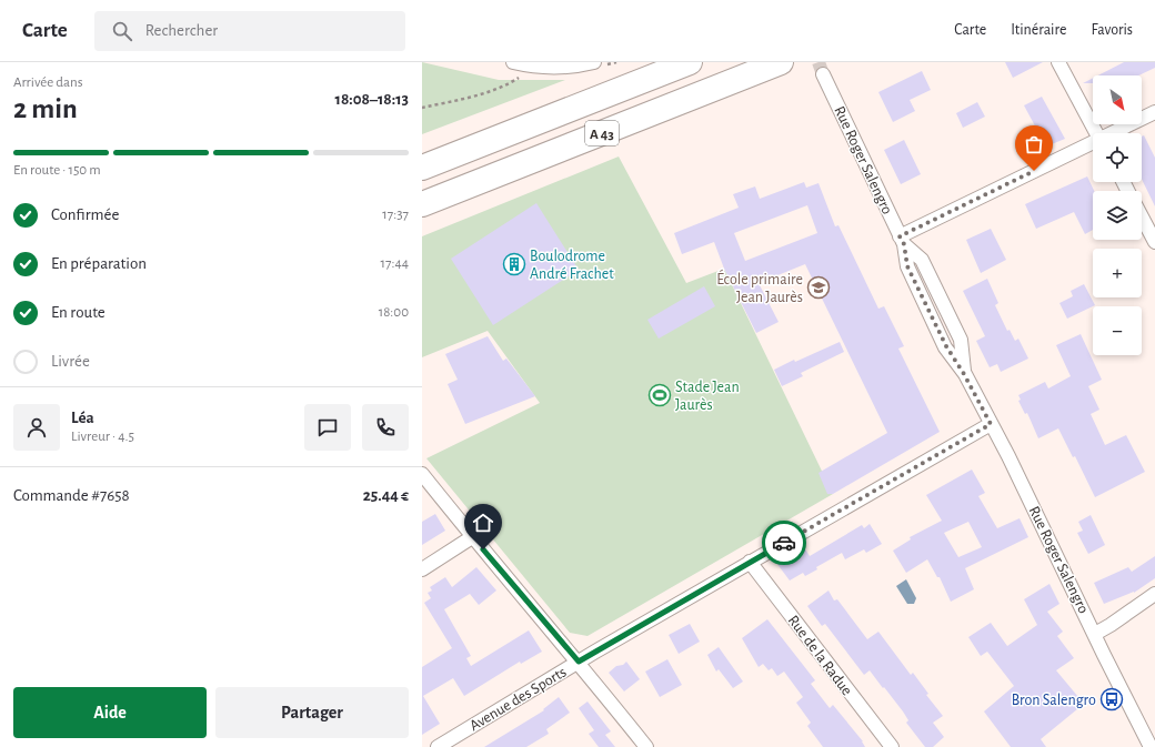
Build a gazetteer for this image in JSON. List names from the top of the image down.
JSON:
{
  "streets": {
    "highway": ["A 43"],
    "street": ["Rue Roger Salengro", "Rue de la Radue", "Avenue des Sports"]
  },
  "crossings": [
    ["Rue Roger Salengro", "Avenue des Sports"],
    ["Rue de la Radue", "Avenue des Sports"]
  ],
  "places": {
    "building": ["Boulodrome André Frachet"],
    "school or university": ["École primaire Jean Jaurès"],
    "sports": ["Stade Jean Jaurès"],
    "bus stop": ["Bron Salengro"]
  },
  "north": "bottom right",
  "page": {
    "header": "Carte",
    "search": "Rechercher",
    "nav": ["Carte", "Itinéraire", "Favoris"],
    "heading": ["2 min", "Arrivée dans", "18:08–18:13"],
    "panel": [
      "Léa",
      "Livreur · 4.5",
      "Commande #7658",
      "25.44 €"
    ],
    "map_buttons": ["+", "−"],
    "bar": "En route · 150 m",
    "list": [
      ["Confirmée", "17:37"],
      ["En préparation", "17:44"],
      ["En route", "18:00"],
      "Livrée"
    ],
    "buttons": ["Aide", "Partager"]
  }
}
